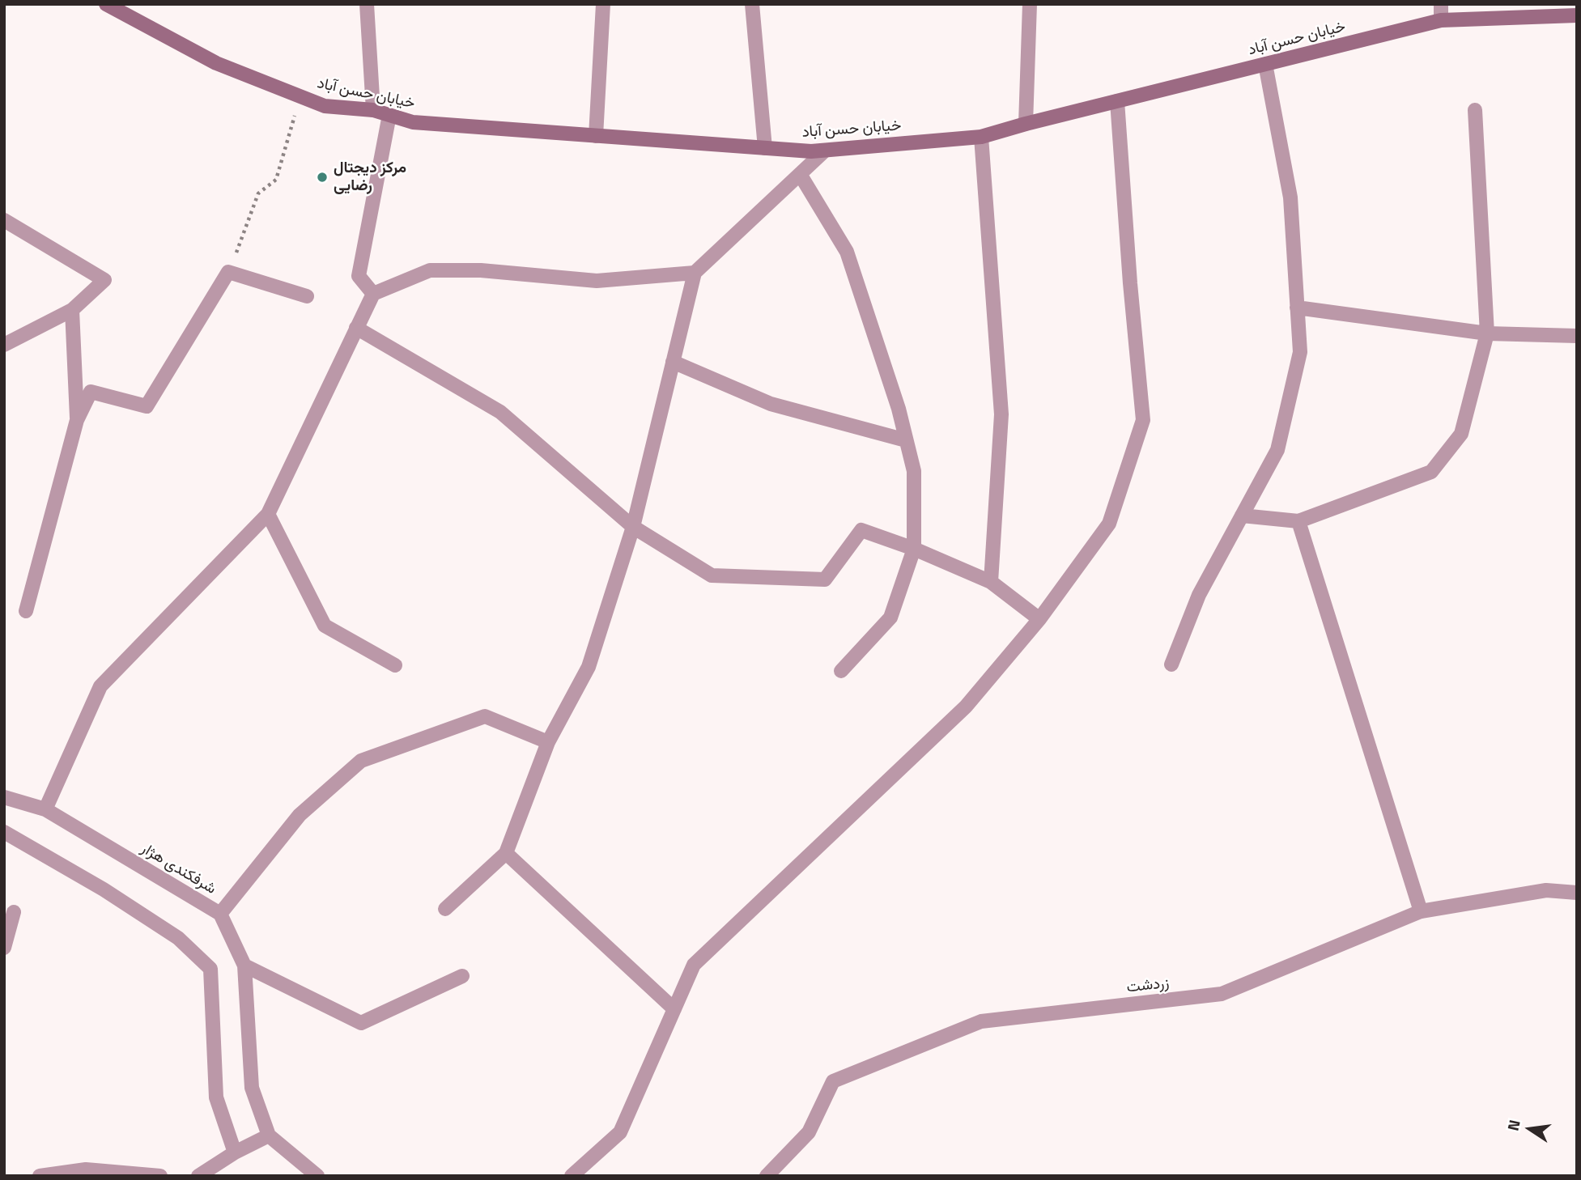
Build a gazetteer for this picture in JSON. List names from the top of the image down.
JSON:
{
  "streets": {
    "main road": ["خیابان حسن آباد"],
    "street": ["شرفکندی هژار", "زردشت"]
  },
  "places": ["مرکز دیجتال رضایی"],
  "north": "left"
}
